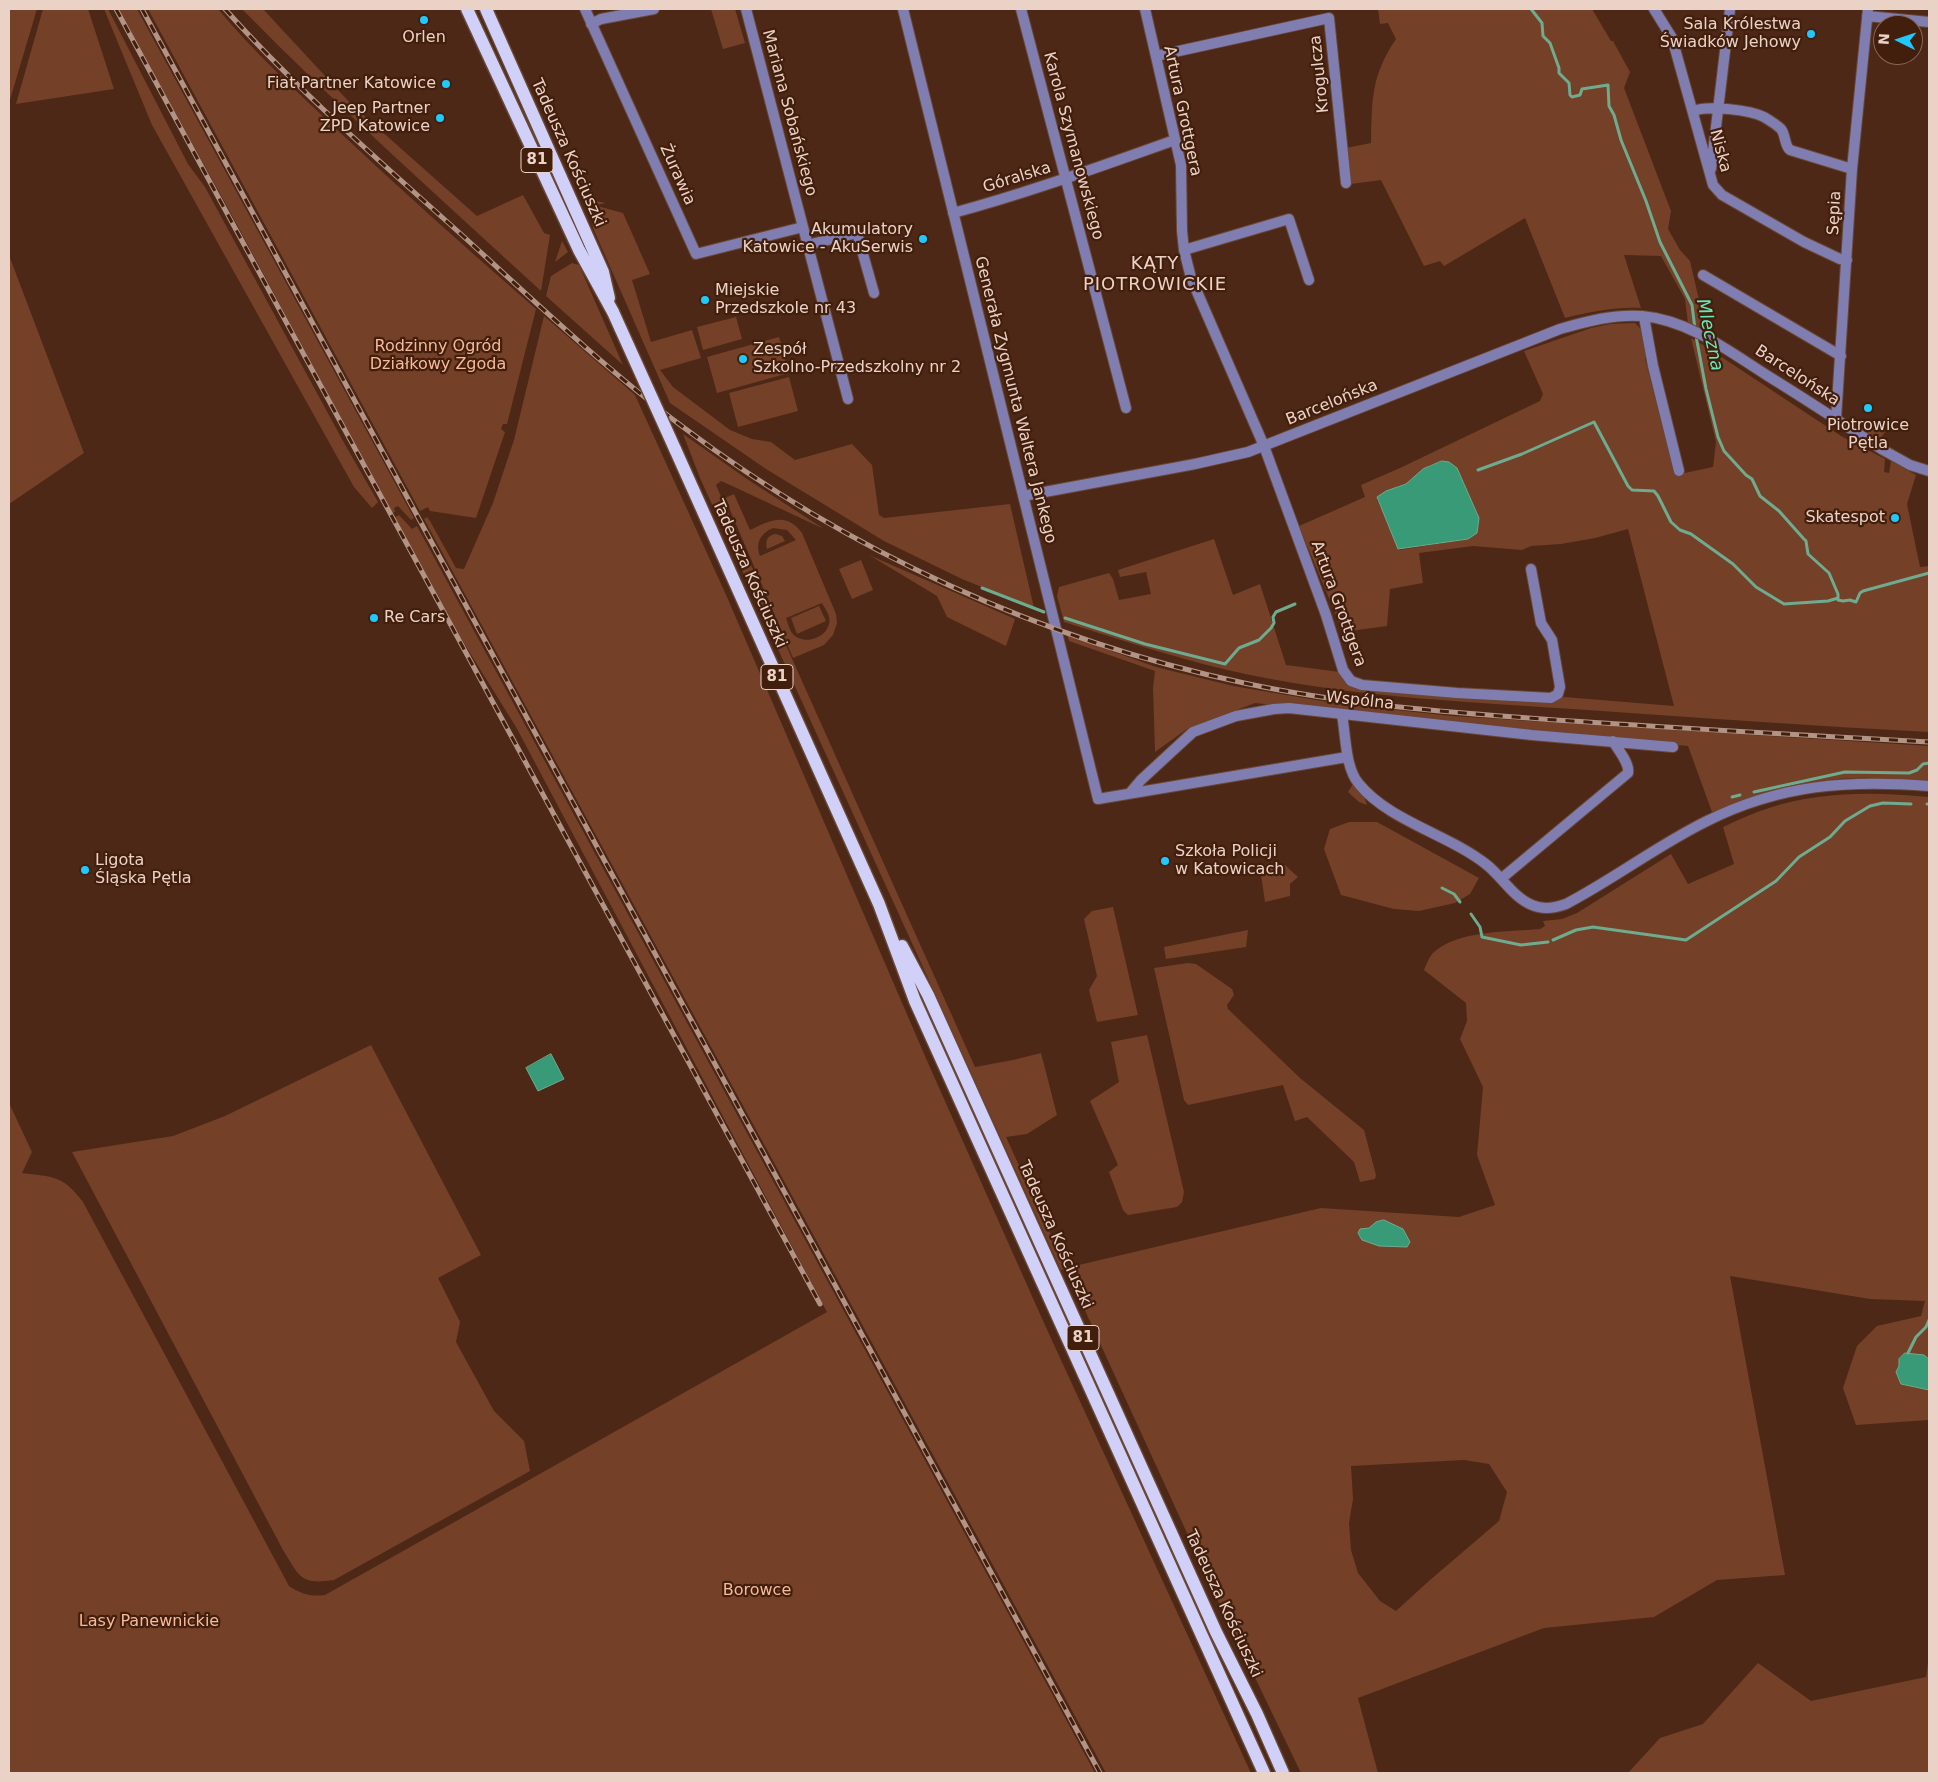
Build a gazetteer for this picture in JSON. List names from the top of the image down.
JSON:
{
  "streets": {
    "main road": ["Tadeusza Kościuszki", "81"],
    "street": [
      "Krogulcza",
      "Artura Grottgera",
      "Mariana Sobańskiego",
      "Karola Szymanowskiego",
      "Niska",
      "Żurawia",
      "Góralska",
      "Sępia",
      "Barcelońska",
      "Generała Zygmunta Waltera Jankego",
      "Wspólna"
    ]
  },
  "crossings": [
    ["Krogulcza", "Artura Grottgera"],
    ["Artura Grottgera", "Góralska"],
    ["Artura Grottgera", "Barcelońska"],
    ["Mariana Sobańskiego", "Żurawia"],
    ["Karola Szymanowskiego", "Góralska"],
    ["Niska", "Sępia"],
    ["Góralska", "Generała Zygmunta Waltera Jankego"],
    ["Sępia", "Barcelońska"],
    ["Barcelońska", "Generała Zygmunta Waltera Jankego"],
    ["Generała Zygmunta Waltera Jankego", "Wspólna"]
  ],
  "districts": ["KĄTY PIOTROWICKIE"],
  "water": ["Mleczna"],
  "parks": ["Rodzinny Ogród Działkowy Zgoda", "Borowce", "Lasy Panewnickie"],
  "places": [
    "Orlen",
    "Sala Królestwa Świadków Jehowy",
    "Fiat Partner Katowice",
    "Jeep Partner ZPD Katowice",
    "Akumulatory Katowice - AkuSerwis",
    "Miejskie Przedszkole nr 43",
    "Zespół Szkolno-Przedszkolny nr 2",
    "Piotrowice Pętla",
    "Skatespot",
    "Re Cars",
    "Szkoła Policji w Katowicach",
    "Ligota Śląska Pętla"
  ],
  "north": "left"
}
